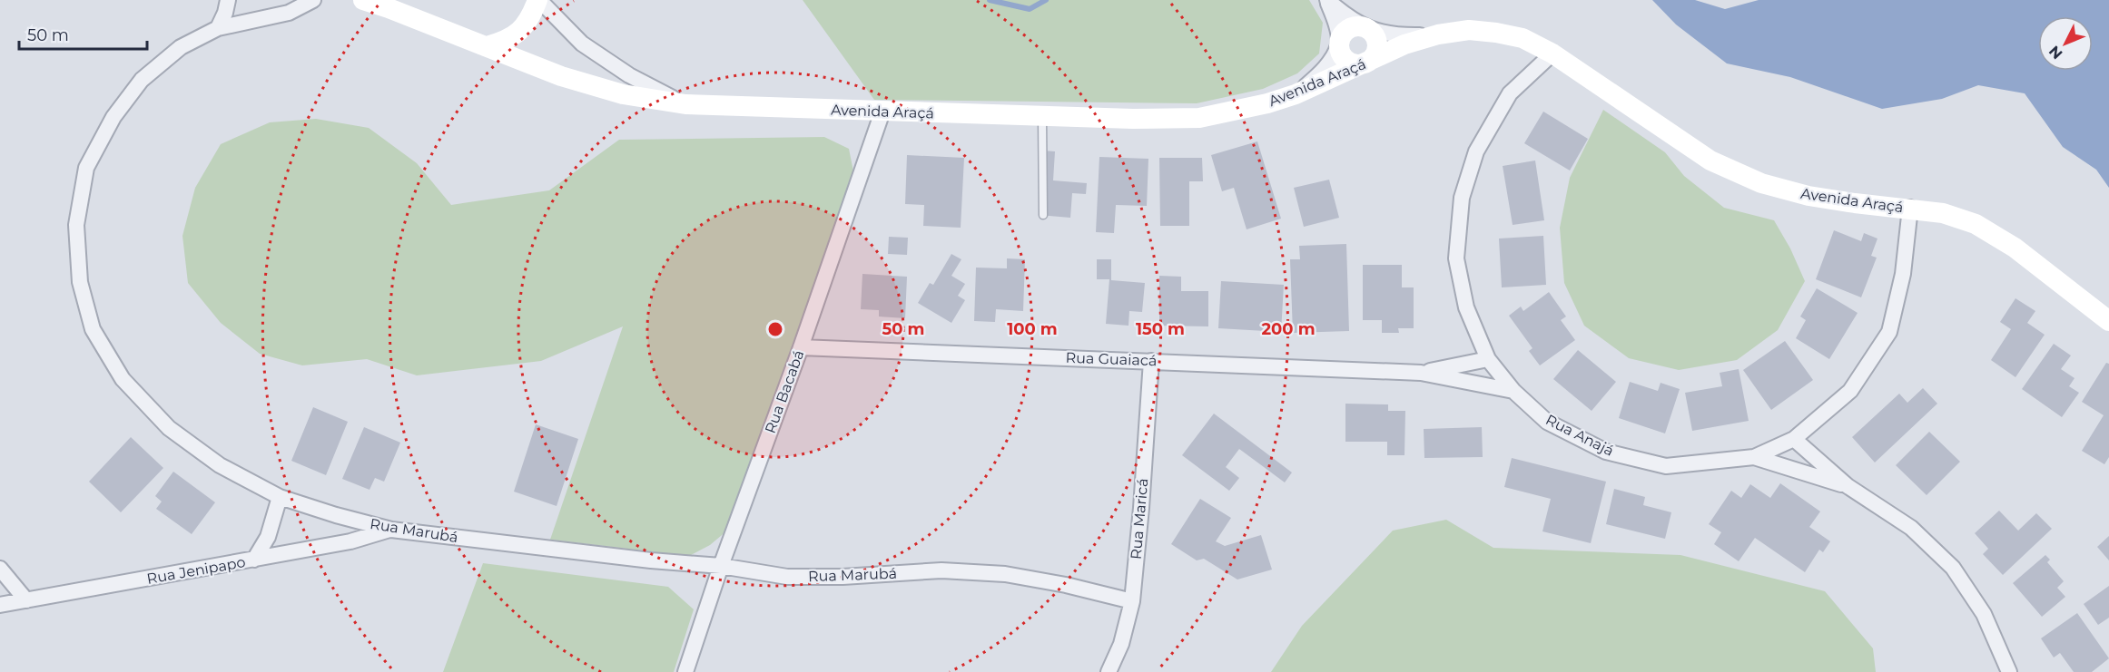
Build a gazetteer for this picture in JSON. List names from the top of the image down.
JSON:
{
  "streets": {
    "street": [
      "Avenida Araçá",
      "Rua Guaiacá",
      "Rua Bacabá",
      "Rua Anajá",
      "Rua Maricá",
      "Rua Marubá",
      "Rua Jenipapo"
    ]
  },
  "crossings": [
    ["Avenida Araçá", "Rua Bacabá"],
    ["Avenida Araçá", "Rua Anajá"],
    ["Rua Guaiacá", "Rua Bacabá"],
    ["Rua Guaiacá", "Rua Anajá"],
    ["Rua Guaiacá", "Rua Maricá"],
    ["Rua Bacabá", "Rua Marubá"],
    ["Rua Maricá", "Rua Marubá"],
    ["Rua Marubá", "Rua Jenipapo"]
  ],
  "scale_bar": "50 m",
  "north": "bottom left",
  "rings": [
    "50 m",
    "100 m",
    "150 m",
    "200 m"
  ]
}
